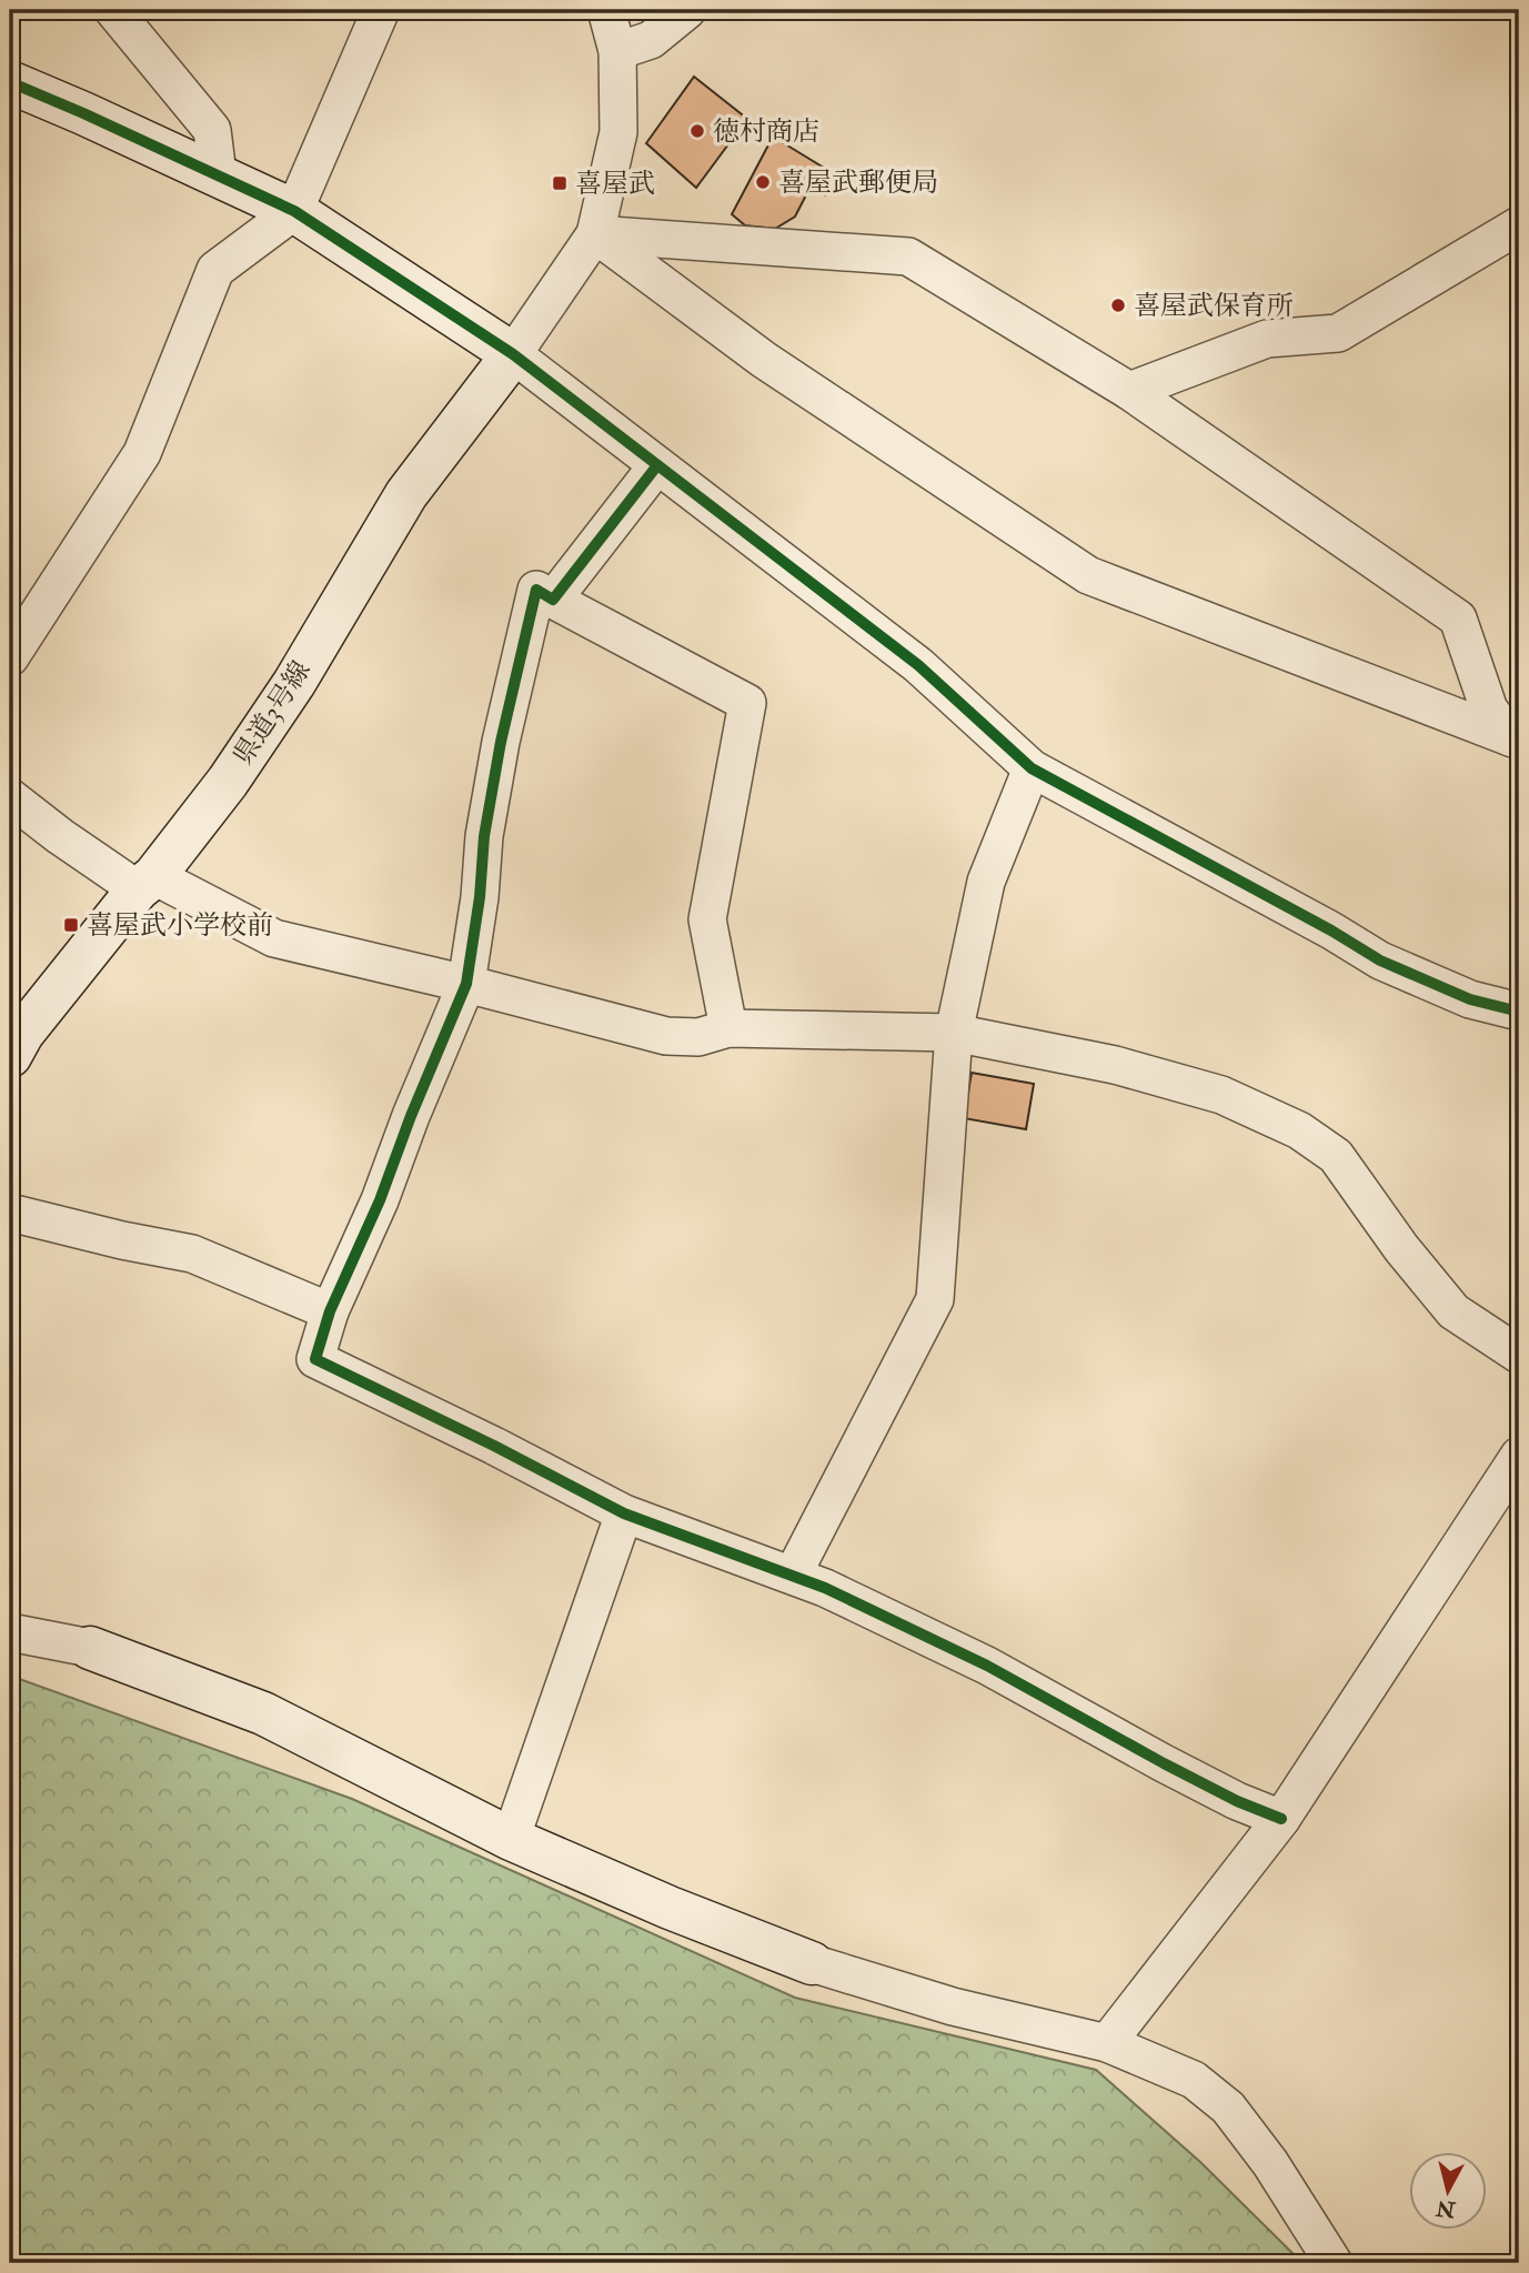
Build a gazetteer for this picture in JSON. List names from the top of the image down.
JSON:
{
  "streets": {
    "street": ["県道3号線"]
  },
  "places": {
    "other": ["徳村商店", "喜屋武郵便局", "喜屋武保育所"],
    "transit": ["喜屋武", "喜屋武小学校前"]
  },
  "north": "bottom"
}
